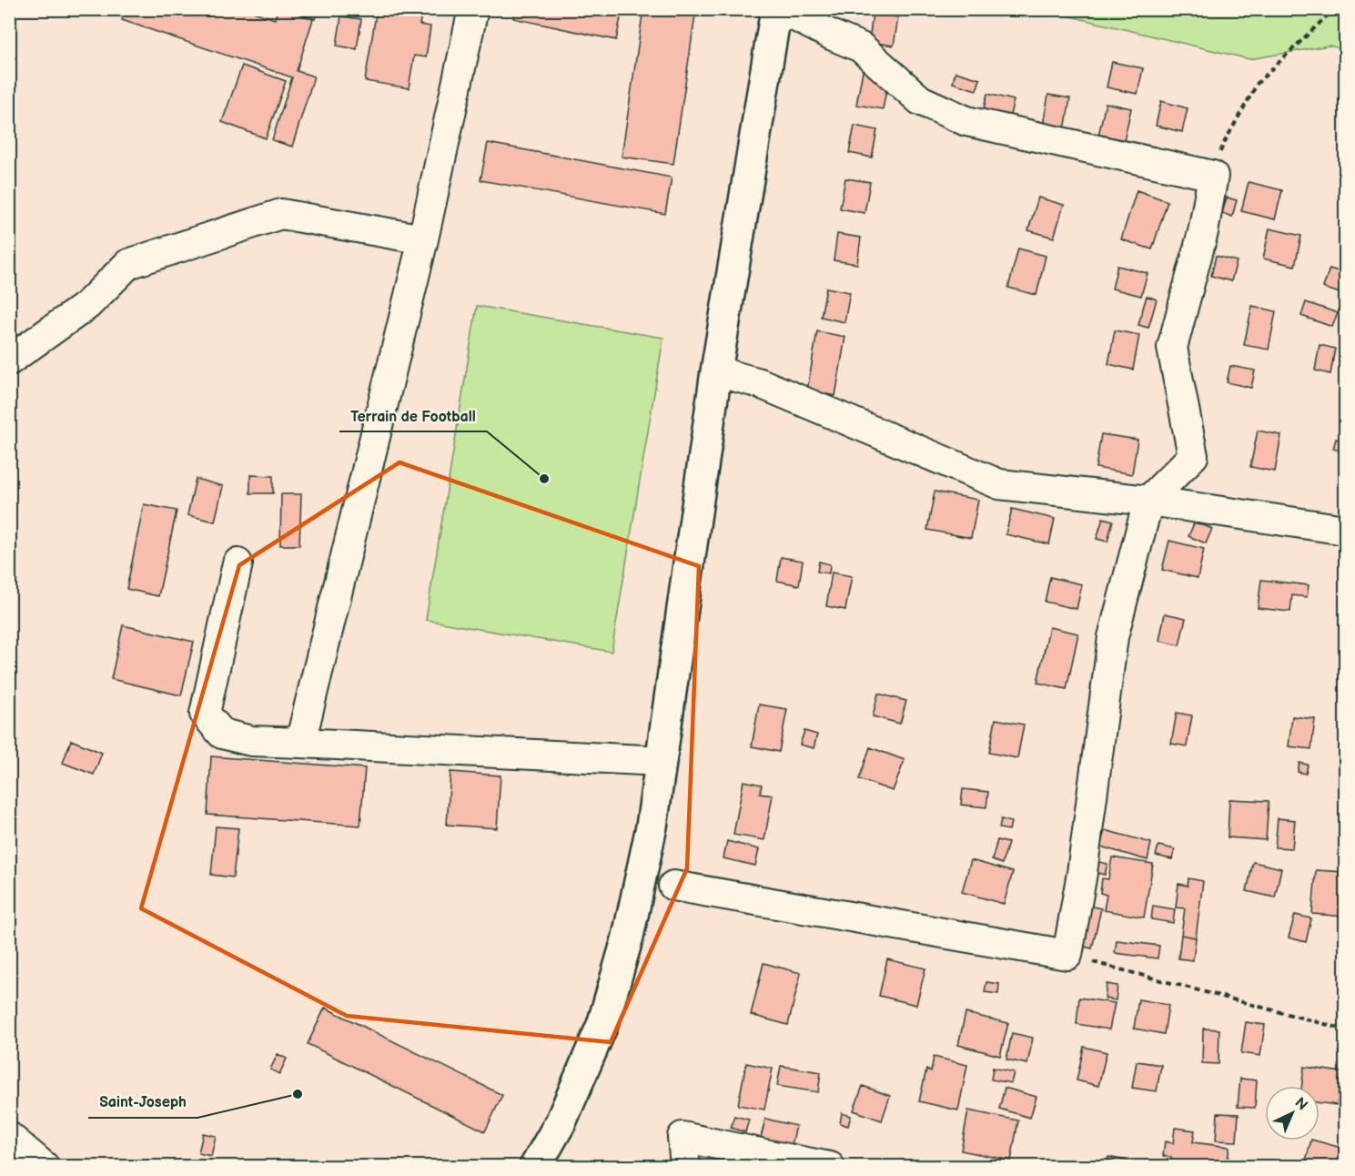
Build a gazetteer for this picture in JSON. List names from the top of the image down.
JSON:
{
  "places": ["Terrain de Football", "Saint-Joseph"],
  "north": "top right"
}
